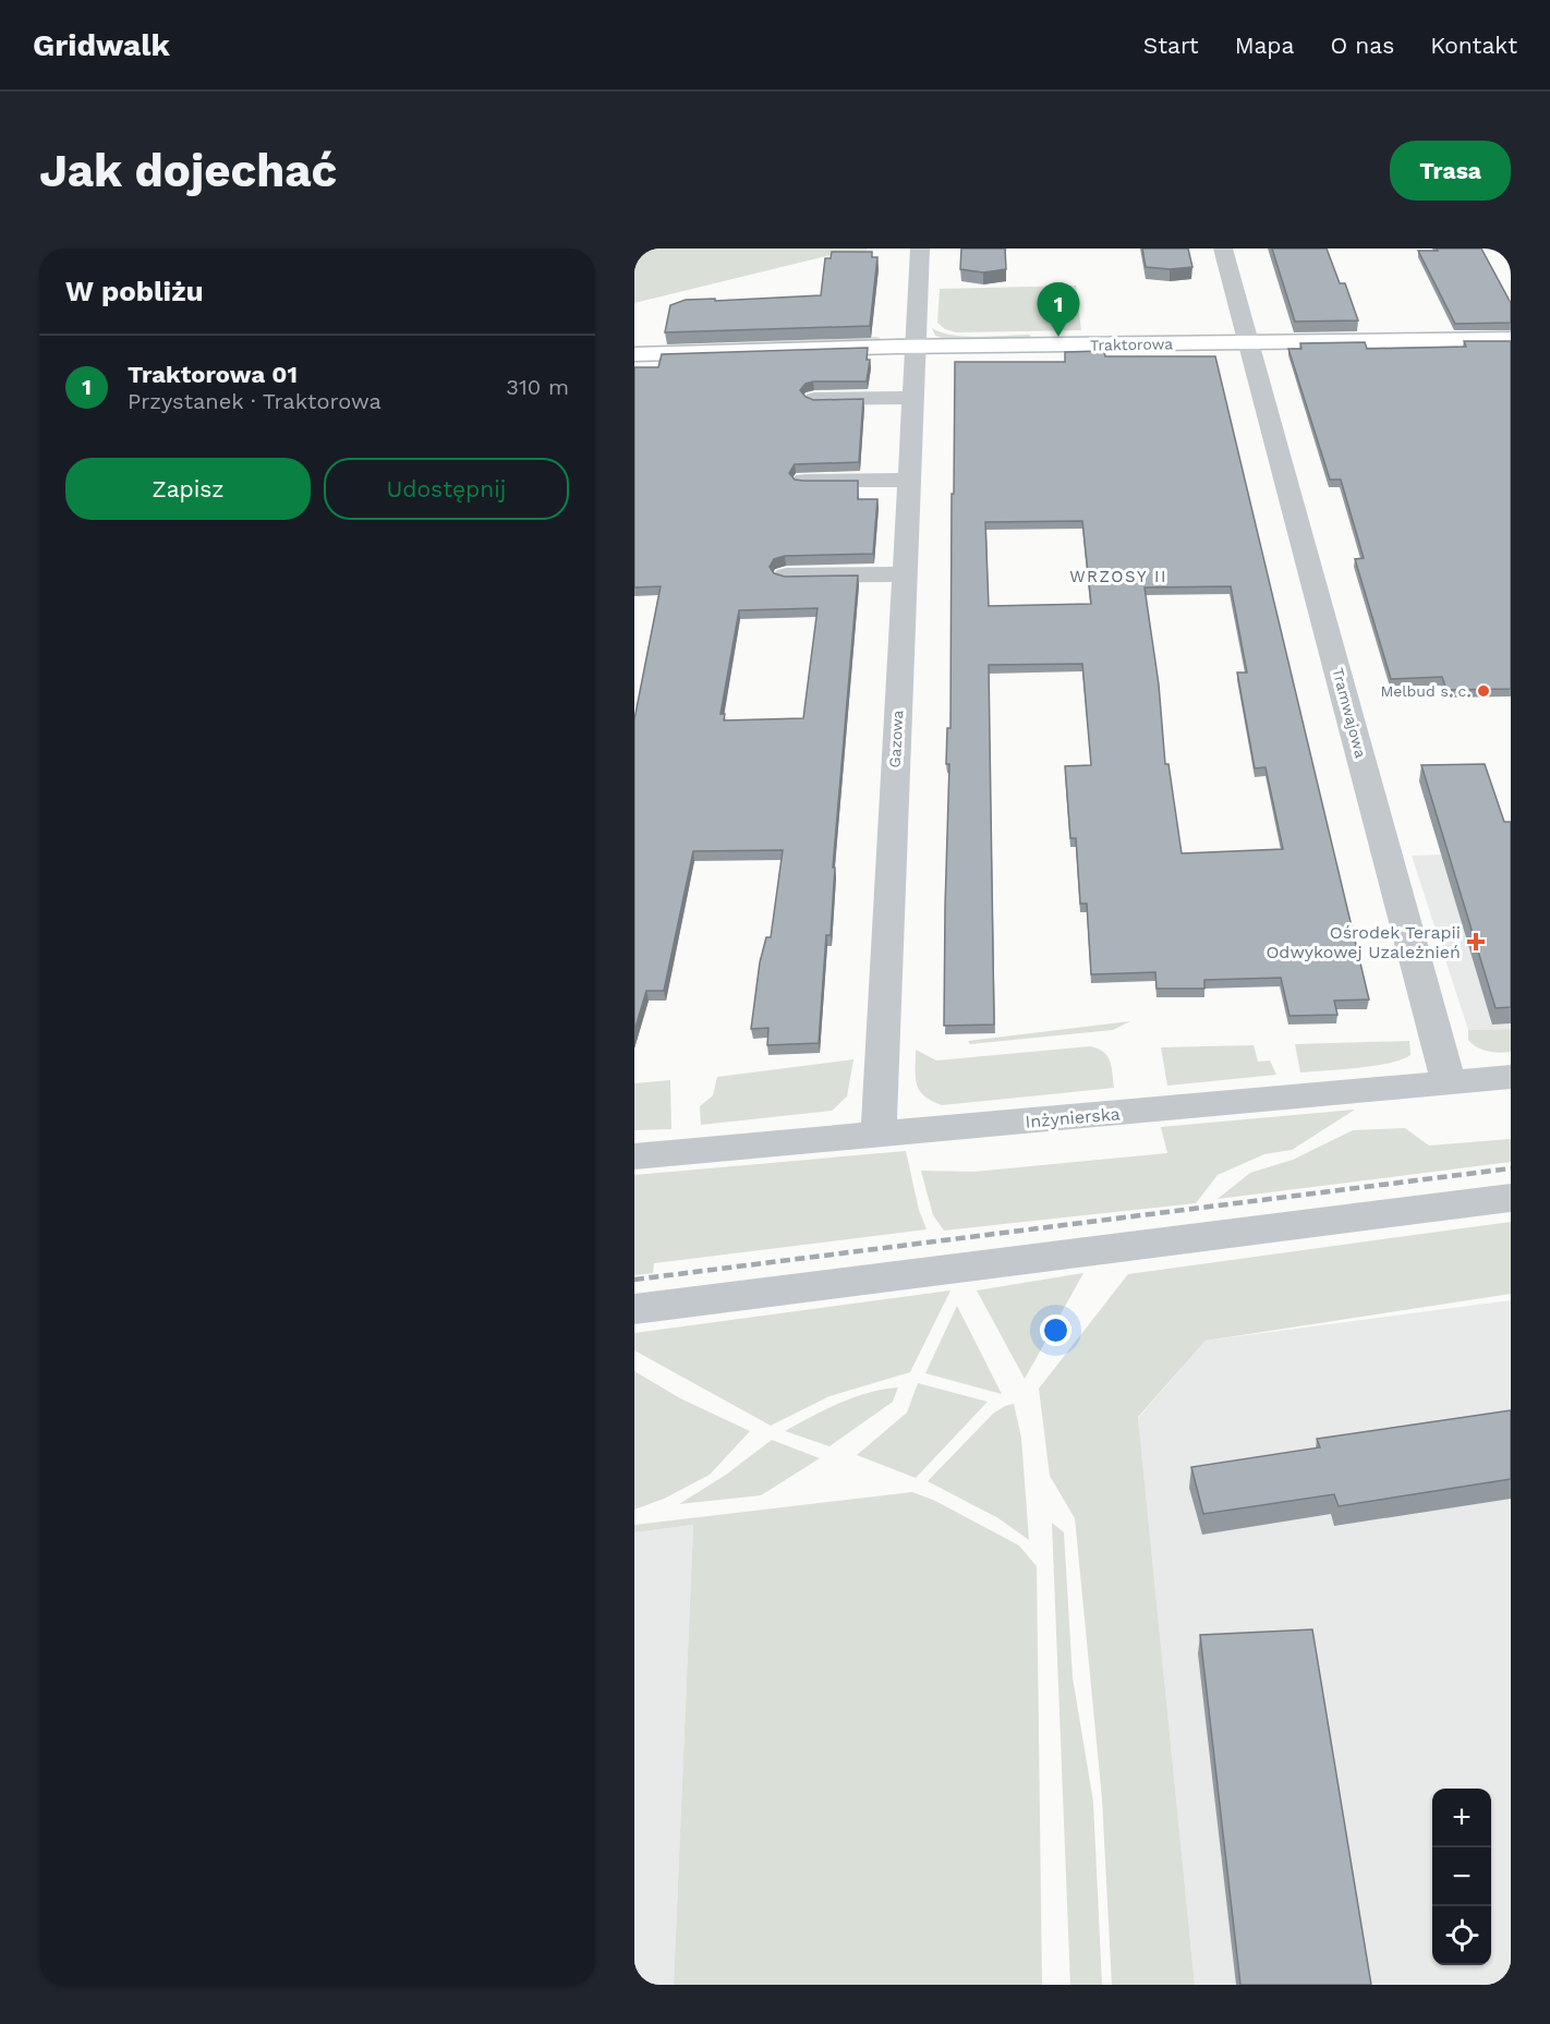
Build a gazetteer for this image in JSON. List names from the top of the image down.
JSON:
{
  "streets": {
    "street": [
      "Traktorowa",
      "Tramwajowa",
      "Gazowa",
      "Inżynierska"
    ]
  },
  "crossings": [
    ["Traktorowa", "Tramwajowa"],
    ["Traktorowa", "Gazowa"],
    ["Tramwajowa", "Inżynierska"],
    ["Gazowa", "Inżynierska"]
  ],
  "districts": ["WRZOSY II"],
  "places": {
    "other": ["Melbud s. c."],
    "health": ["Ośrodek Terapii Odwykowej Uzależnień"]
  },
  "page": {
    "header": "Gridwalk",
    "nav": [
      "Start",
      "Mapa",
      "O nas",
      "Kontakt"
    ],
    "buttons": [
      "Trasa",
      ["Zapisz", "Udostępnij"]
    ],
    "title": "Jak dojechać",
    "heading": "W pobliżu",
    "pins": "1",
    "list": [
      {
        "mark": "1",
        "name": "Traktorowa 01",
        "note": "Przystanek · Traktorowa",
        "value": "310 m"
      }
    ],
    "map_buttons": ["+", "−"]
  }
}
